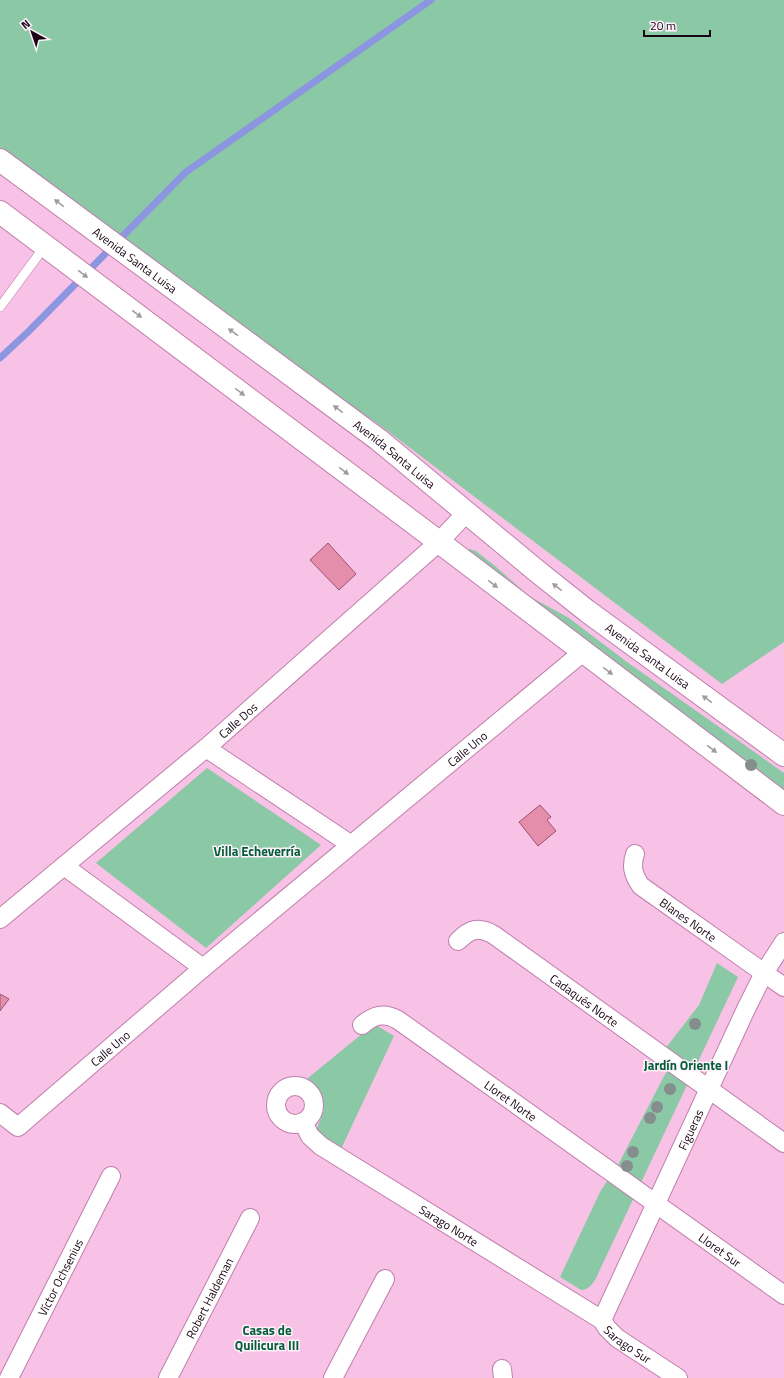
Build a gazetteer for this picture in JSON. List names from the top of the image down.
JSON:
{
  "streets": {
    "main road": ["Avenida Santa Luisa"],
    "street": [
      "Calle Dos",
      "Calle Uno",
      "Blanes Norte",
      "Cadaqués Norte",
      "Lloret Norte",
      "Figueras",
      "Sarago Norte",
      "Lloret Sur",
      "Víctor Ochsenius",
      "Robert Haldeman",
      "Sarago Sur"
    ]
  },
  "crossings": [
    ["Avenida Santa Luisa", "Calle Dos"],
    ["Blanes Norte", "Figueras"],
    ["Cadaqués Norte", "Figueras"],
    ["Lloret Norte", "Figueras"],
    ["Lloret Norte", "Lloret Sur"],
    ["Figueras", "Sarago Norte"],
    ["Figueras", "Lloret Sur"],
    ["Figueras", "Sarago Sur"],
    ["Sarago Norte", "Sarago Sur"]
  ],
  "districts": ["Villa Echeverría", "Jardín Oriente I", "Casas de Quilicura III"],
  "scale_bar": "20 m",
  "north": "top left"
}
